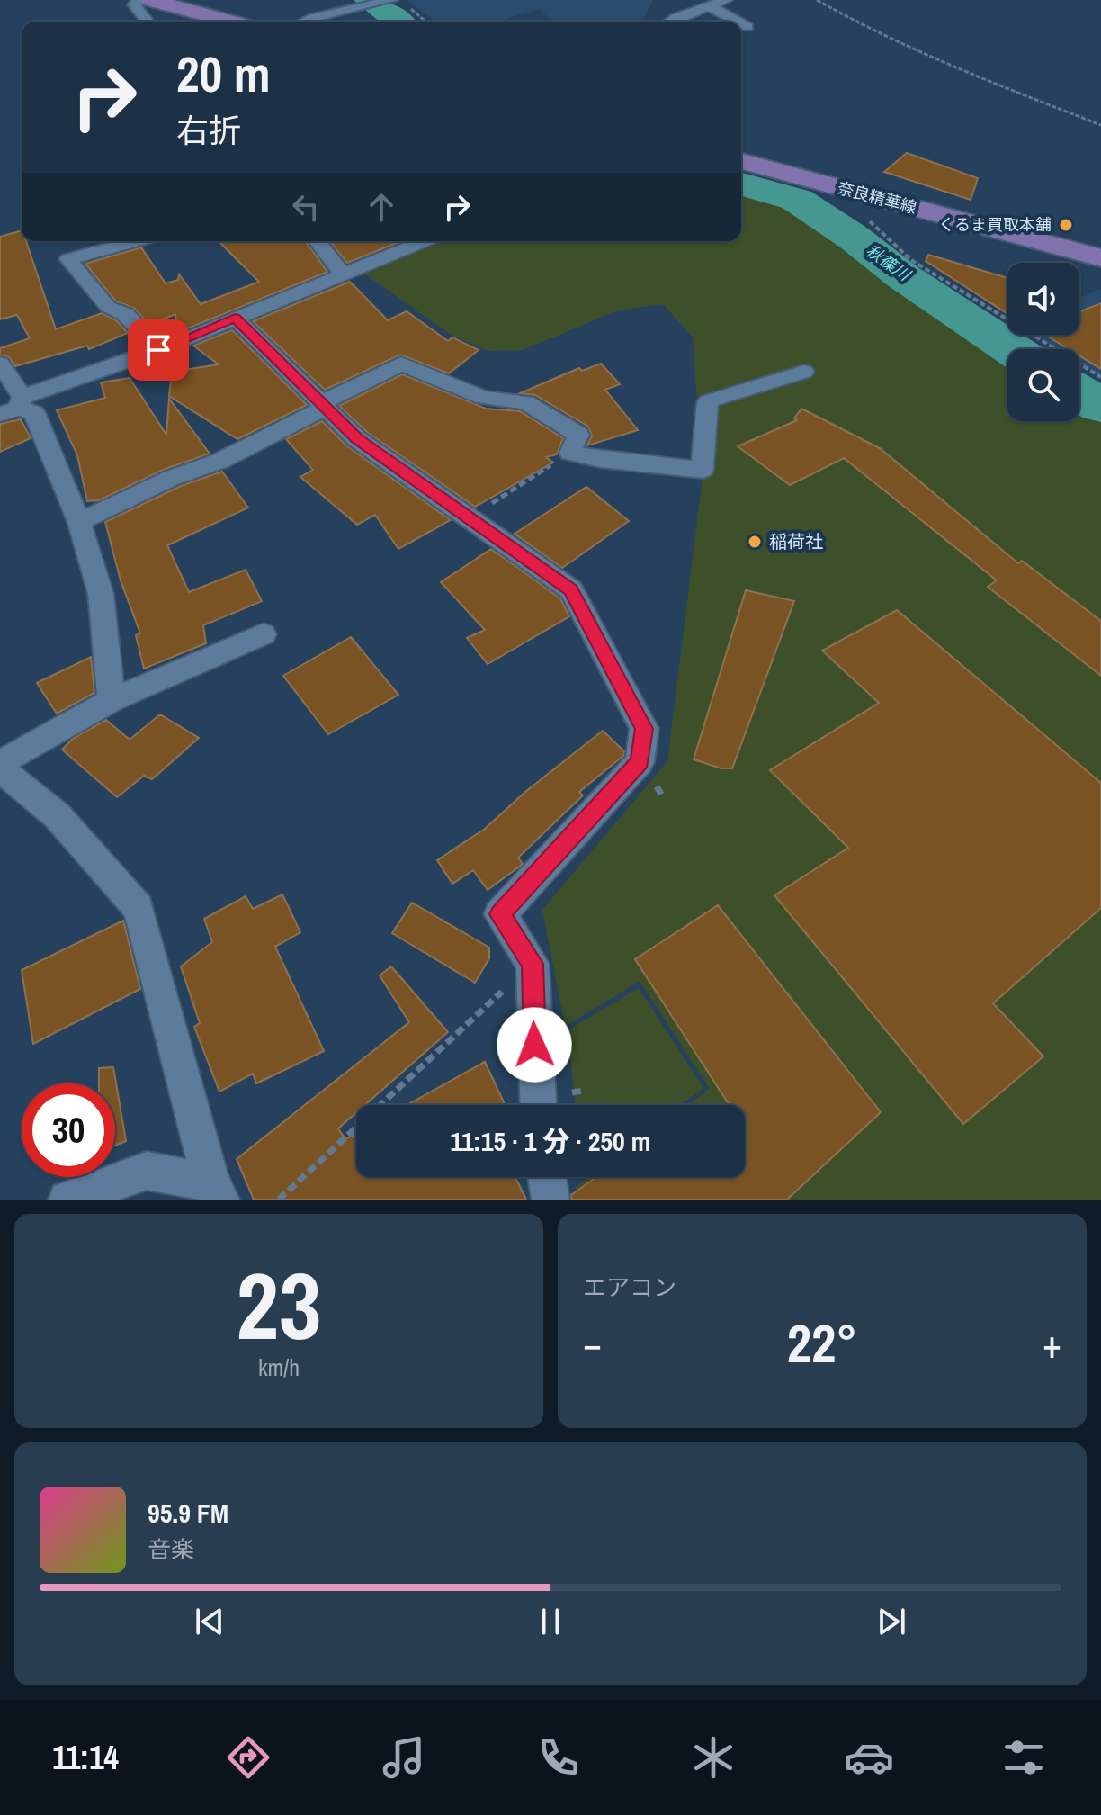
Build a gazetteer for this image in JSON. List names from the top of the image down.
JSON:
{
  "streets": {
    "main road": ["奈良精華線"]
  },
  "water": ["秋篠川"],
  "places": ["くるま買取本舗", "稲荷社"],
  "page": {
    "turn": ["20 m", "右折"],
    "limit": "30",
    "trip": "11:15 · 1 分 · 250 m",
    "tile": [
      ["23", "km/h"],
      "エアコン"
    ],
    "heat": ["−", "22°", "+"],
    "song": ["95.9 FM", "音楽"],
    "tabs": "11:14"
  }
}
